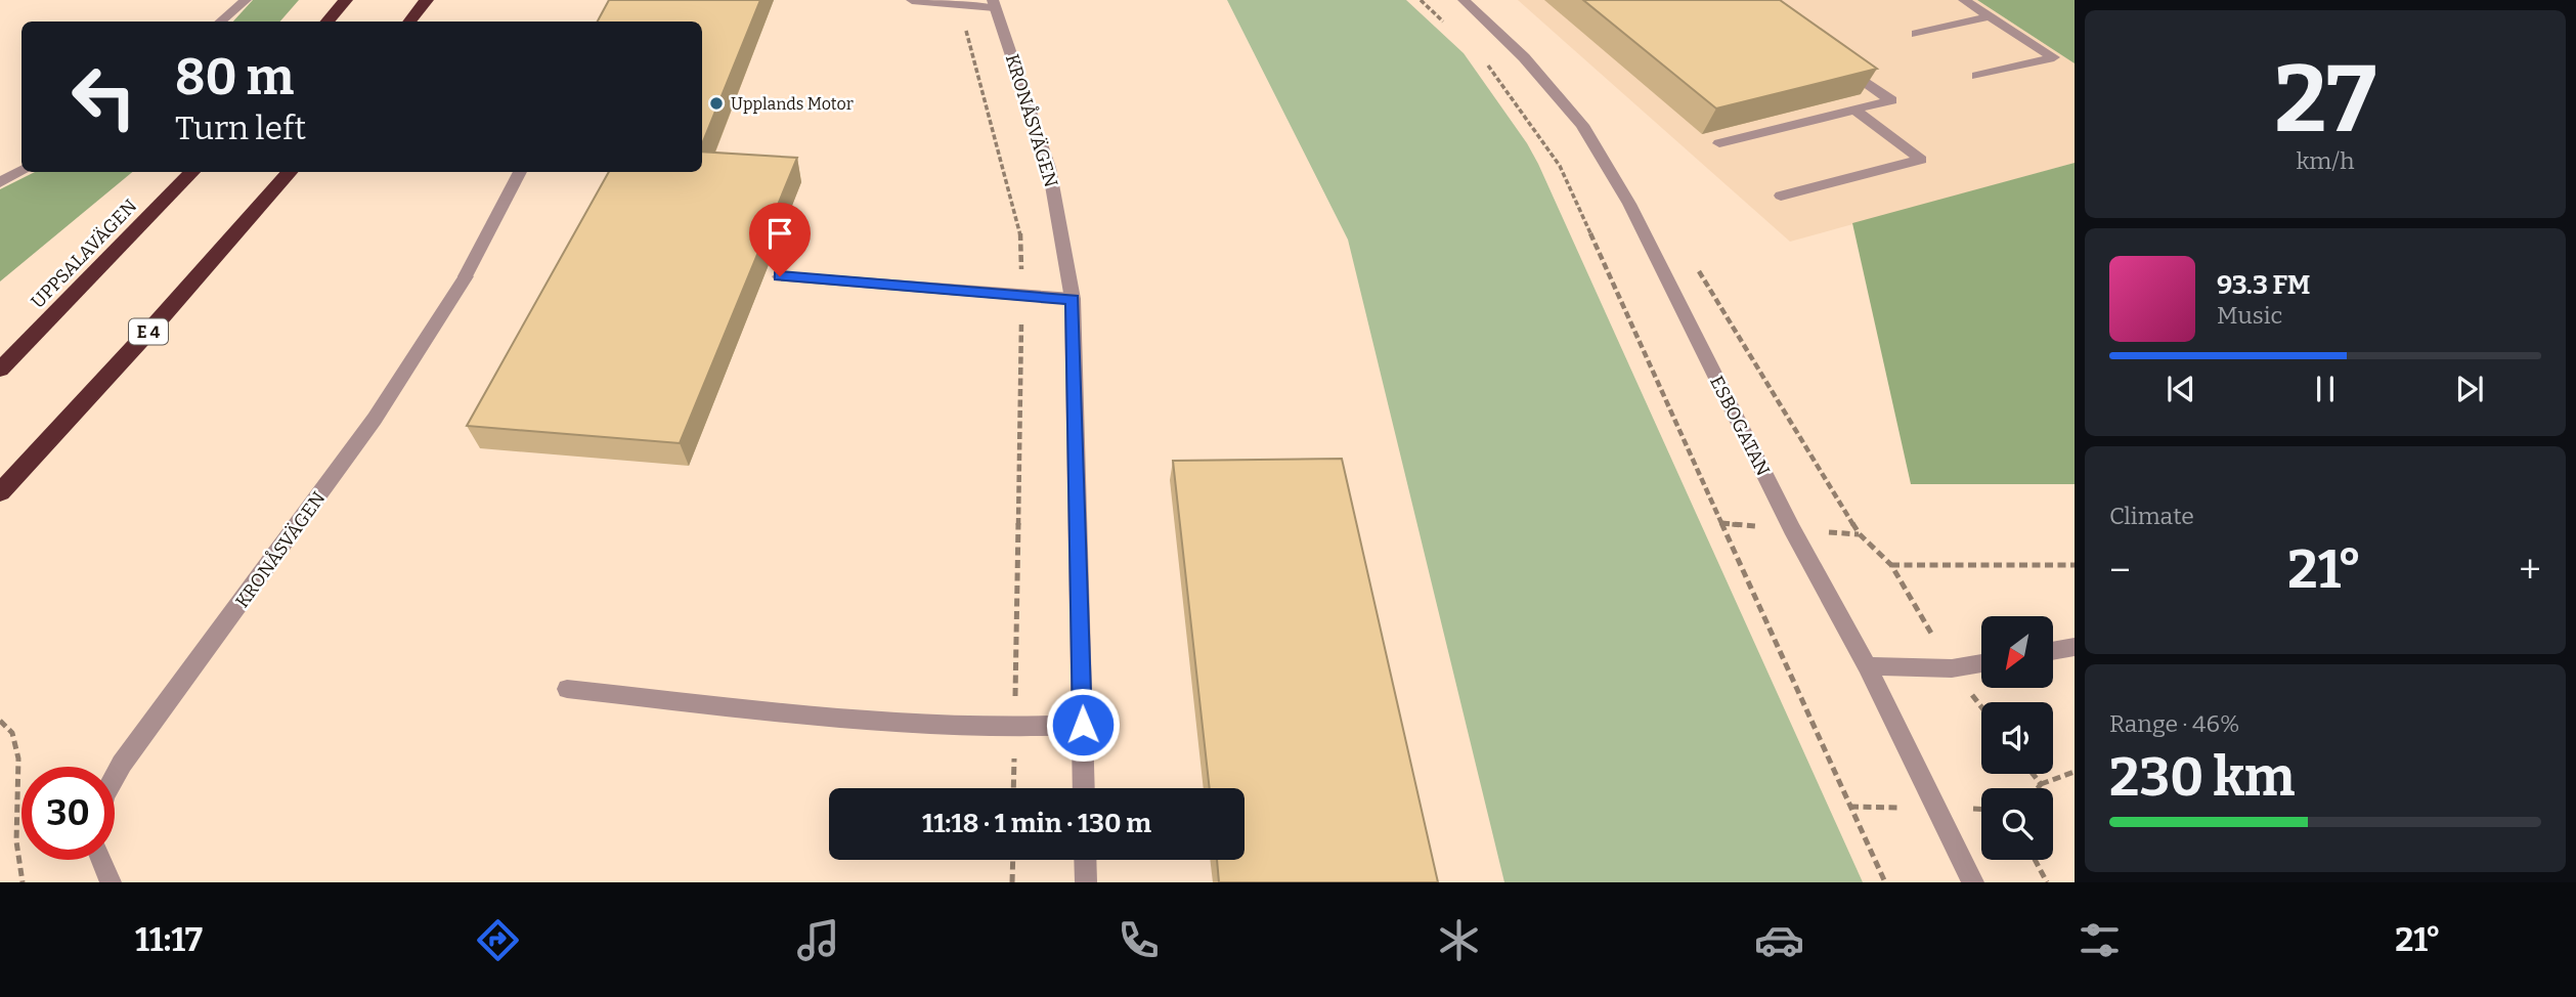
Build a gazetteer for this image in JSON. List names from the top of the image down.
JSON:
{
  "streets": {
    "highway": ["UPPSALAVÄGEN", "E 4"],
    "street": ["KRONÅSVÄGEN", "ESBOGATAN"]
  },
  "places": ["Upplands Motor"],
  "north": "bottom left",
  "page": {
    "tile": [
      ["27", "km/h"],
      "Climate",
      ["Range · 46%", "230 km"]
    ],
    "turn": ["80 m", "Turn left"],
    "song": ["93.3 FM", "Music"],
    "heat": ["−", "21°", "+"],
    "limit": "30",
    "trip": "11:18 · 1 min · 130 m",
    "tabs": ["11:17", "21°"]
  }
}
